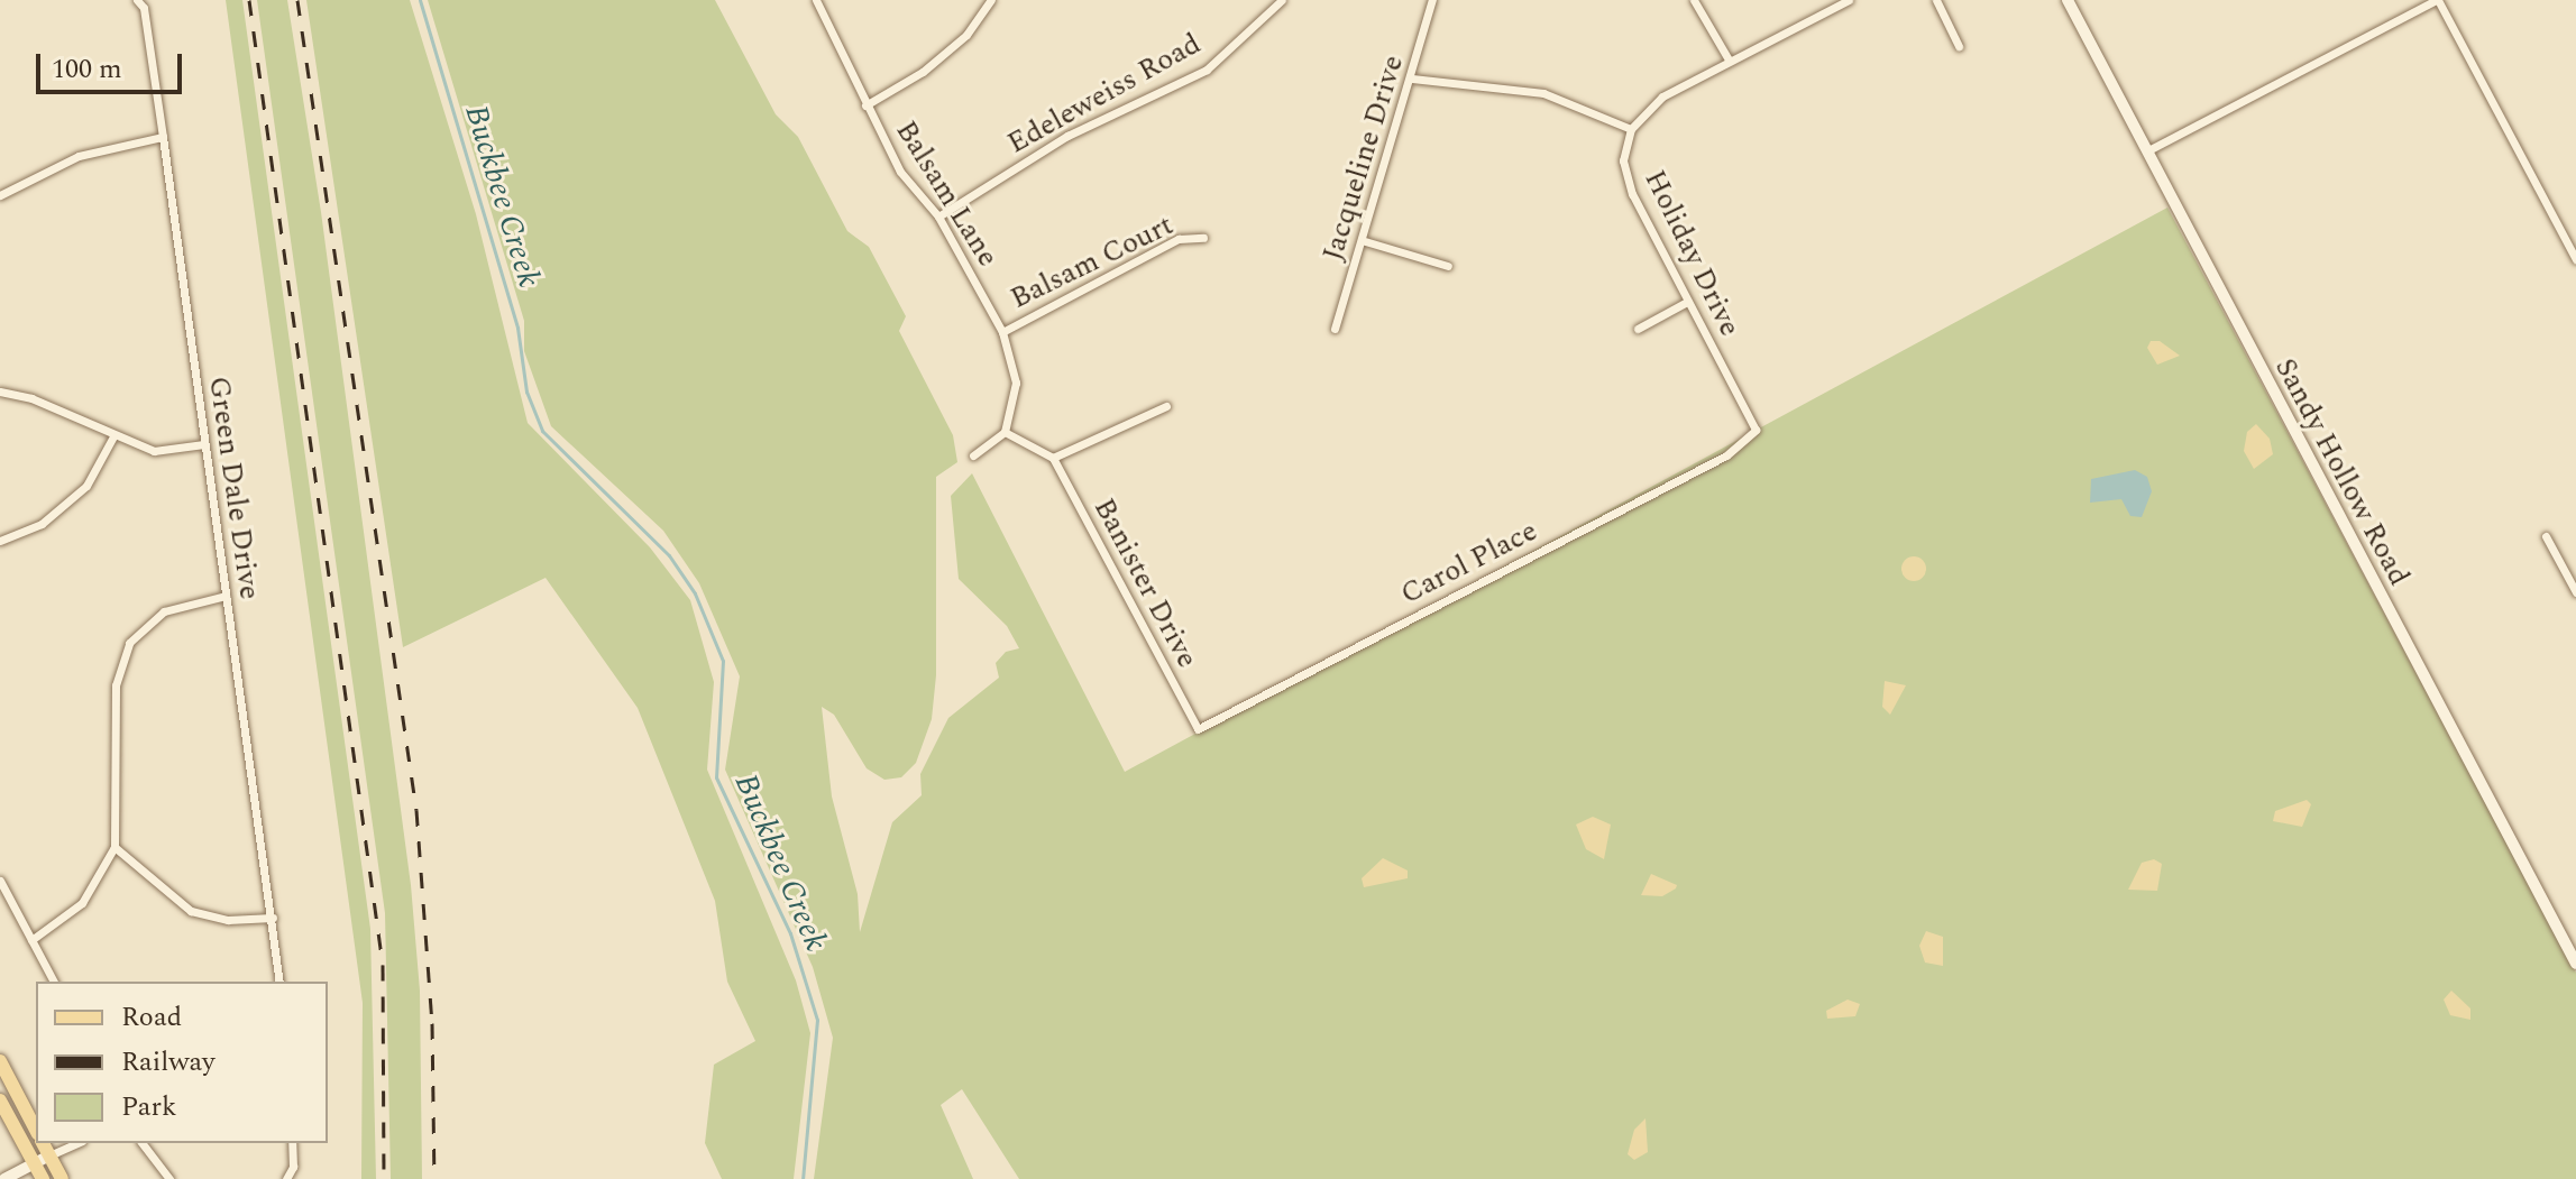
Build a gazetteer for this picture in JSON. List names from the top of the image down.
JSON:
{
  "streets": {
    "street": [
      "Edeleweiss Road",
      "Jacqueline Drive",
      "Balsam Lane",
      "Holiday Drive",
      "Balsam Court",
      "Sandy Hollow Road",
      "Green Dale Drive",
      "Carol Place",
      "Banister Drive"
    ]
  },
  "crossings": [
    ["Edeleweiss Road", "Balsam Lane"],
    ["Balsam Lane", "Balsam Court"],
    ["Holiday Drive", "Carol Place"],
    ["Carol Place", "Banister Drive"]
  ],
  "water": ["Buckbee Creek"],
  "legend": ["Road", "Railway", "Park"],
  "scale_bar": "100 m"
}
